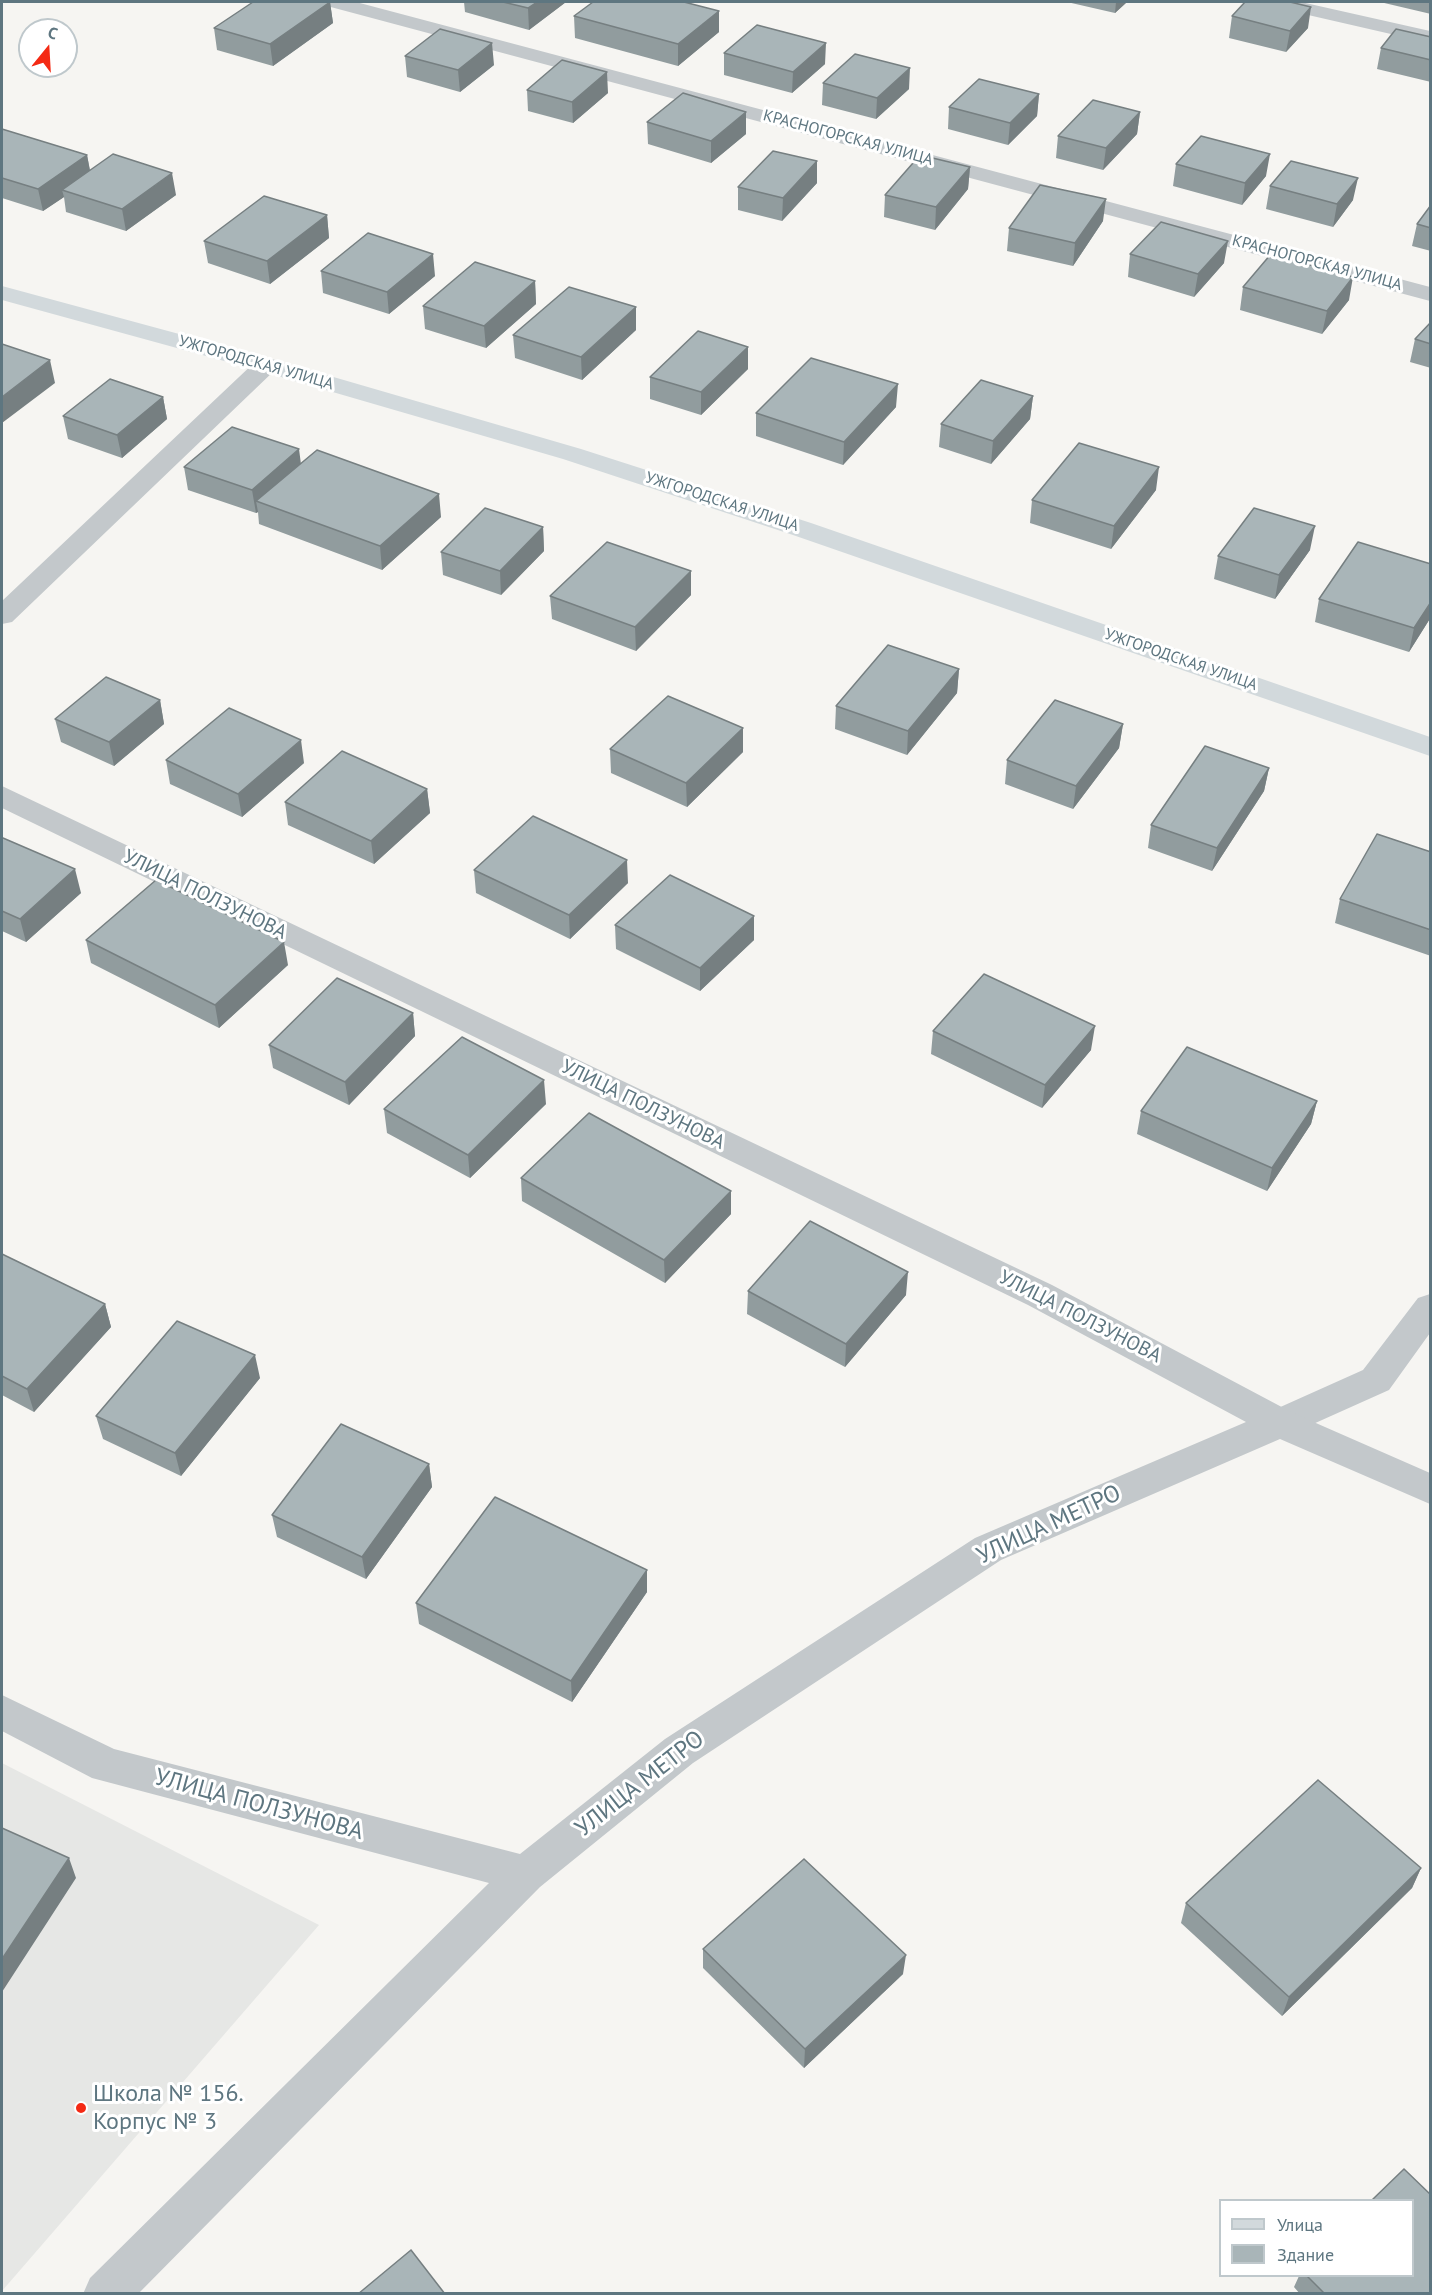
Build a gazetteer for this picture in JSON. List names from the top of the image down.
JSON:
{
  "streets": {
    "main road": ["УЖГОРОДСКАЯ УЛИЦА"],
    "street": ["КРАСНОГОРСКАЯ УЛИЦА", "УЛИЦА ПОЛЗУНОВА", "УЛИЦА МЕТРО"]
  },
  "crossings": [
    ["УЛИЦА ПОЛЗУНОВА", "УЛИЦА МЕТРО"]
  ],
  "places": ["Школа № 156. Корпус № 3"],
  "legend": ["Улица", "Здание"],
  "north": "top"
}
